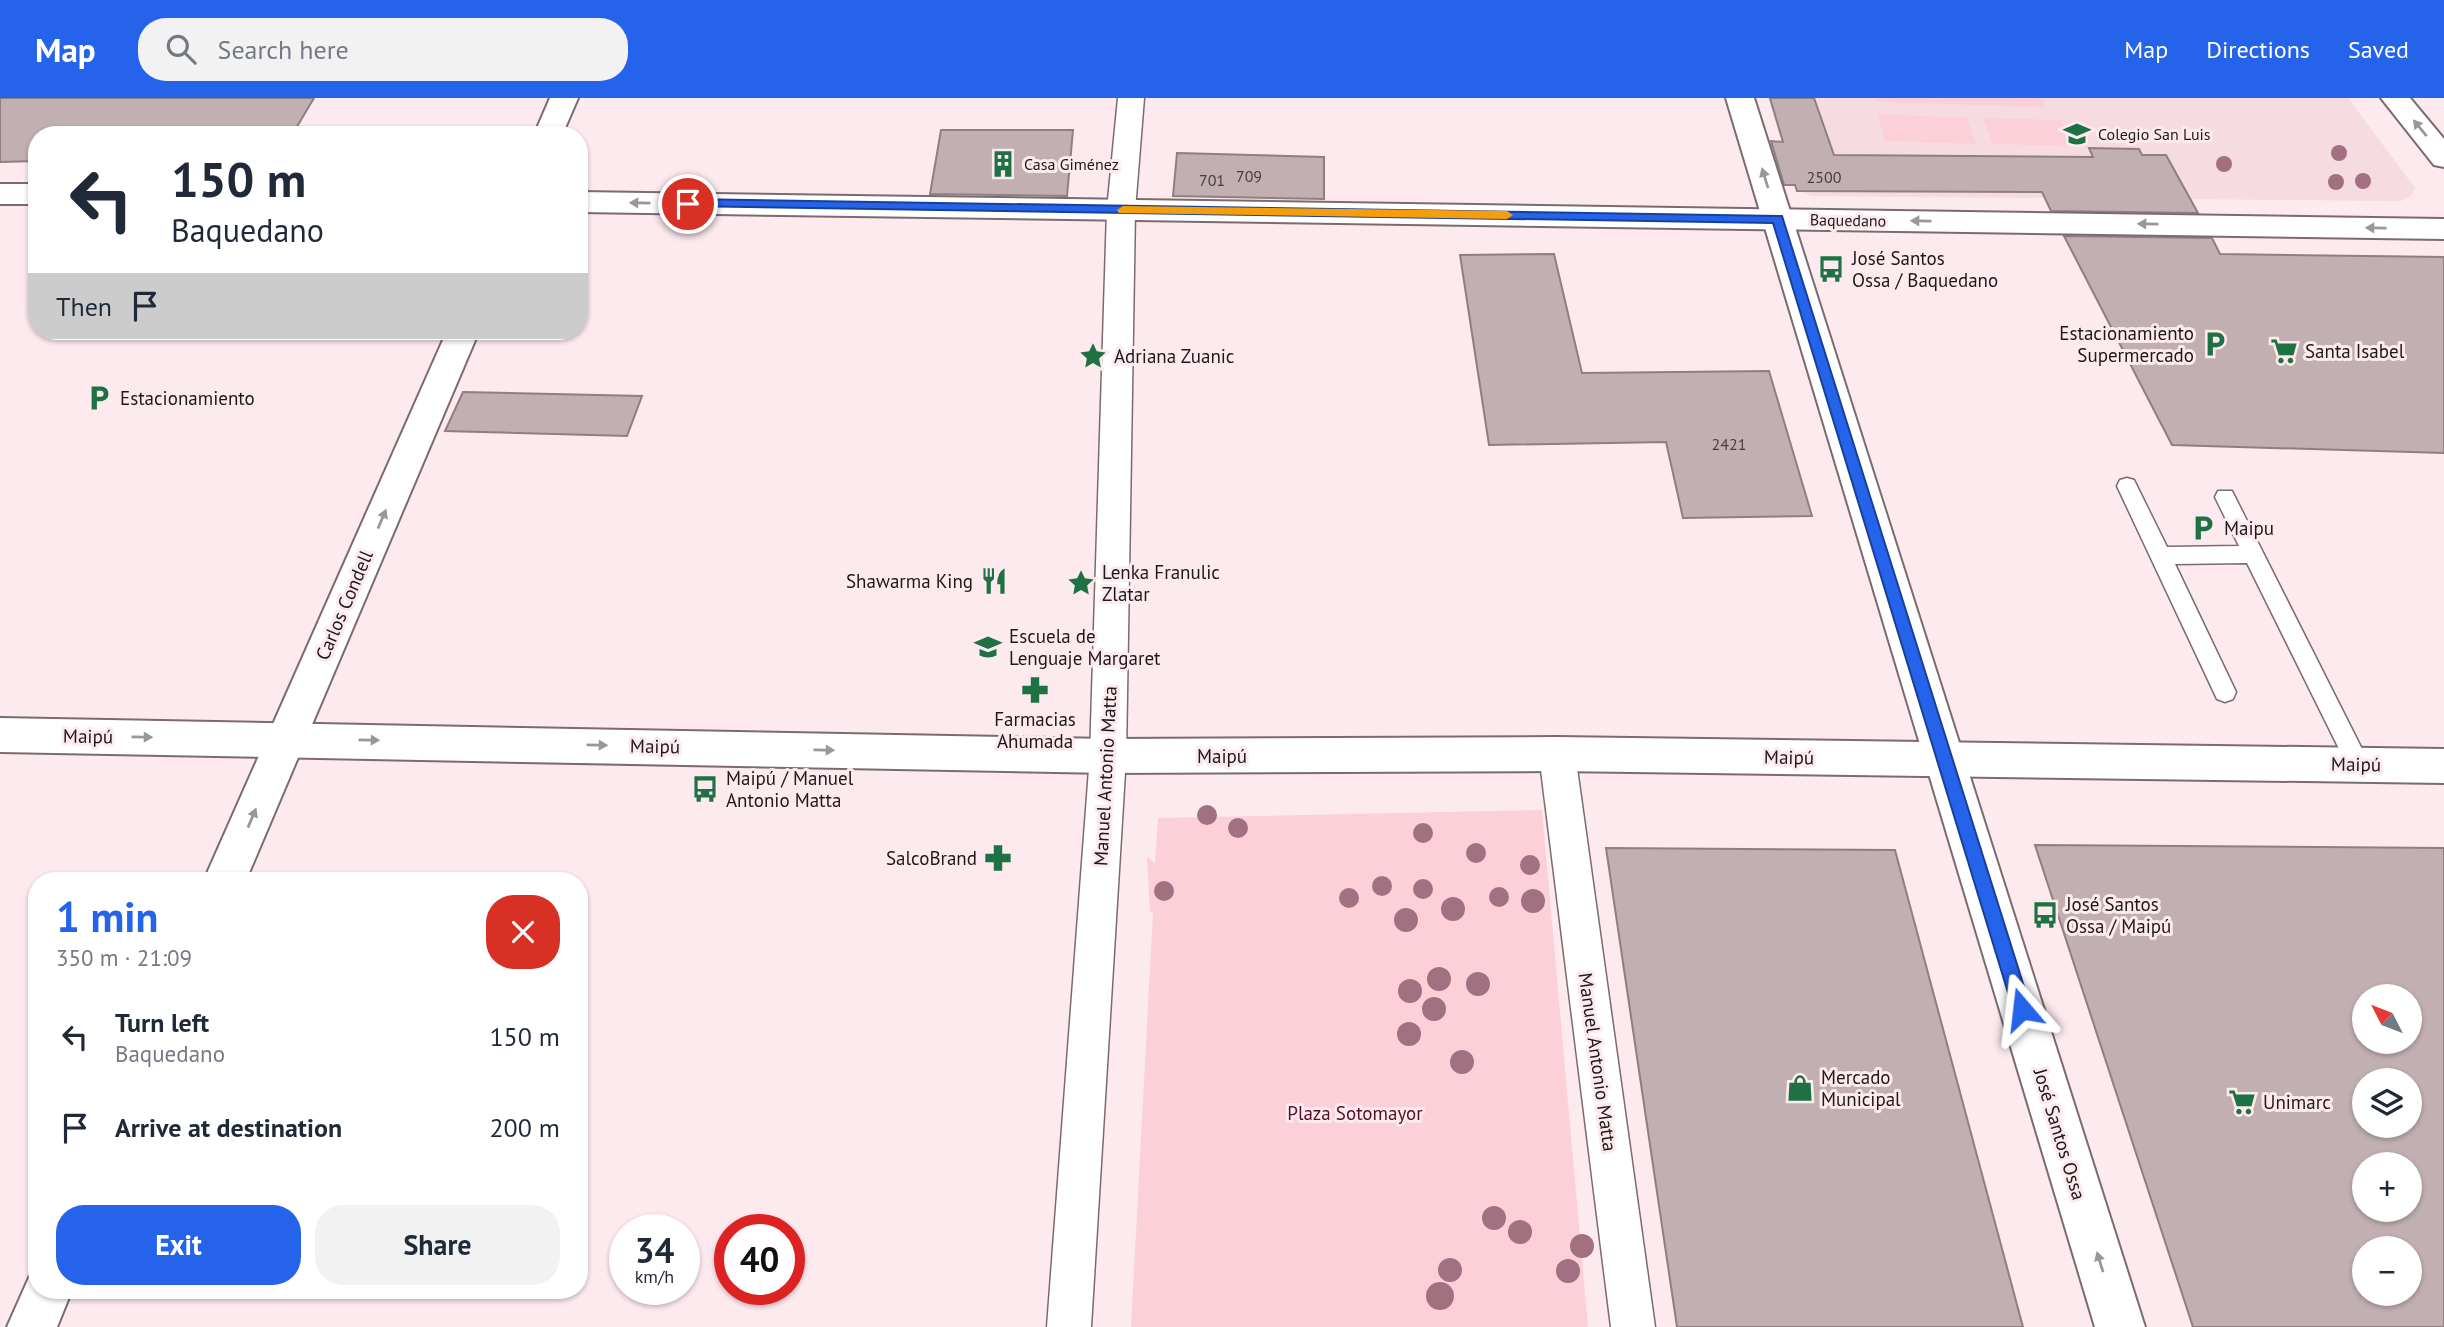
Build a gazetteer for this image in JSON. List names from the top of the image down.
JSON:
{
  "streets": {
    "street": [
      "Baquedano",
      "Carlos Condell",
      "Maipú",
      "Manuel Antonio Matta",
      "José Santos Ossa"
    ]
  },
  "crossings": [
    ["Baquedano", "Manuel Antonio Matta"],
    ["Baquedano", "José Santos Ossa"],
    ["Carlos Condell", "Maipú"],
    ["Maipú", "Manuel Antonio Matta"],
    ["Maipú", "José Santos Ossa"]
  ],
  "one_way": [
    "Baquedano",
    "Carlos Condell",
    "Maipú",
    "José Santos Ossa"
  ],
  "parks": ["Plaza Sotomayor"],
  "places": {
    "school or university": ["Colegio San Luis", "Escuela de Lenguaje Margaret"],
    "building": ["Casa Giménez"],
    "bus stop": ["José Santos Ossa / Baquedano", "Maipú / Manuel Antonio Matta", "José Santos Ossa / Maipú"],
    "parking": ["Estacionamiento Supermercado", "Estacionamiento", "Maipu"],
    "supermarket": ["Santa Isabel", "Unimarc"],
    "place": ["Adriana Zuanic", "Lenka Franulic Zlatar"],
    "restaurant": ["Shawarma King"],
    "pharmacy": ["Farmacias Ahumada", "SalcoBrand"],
    "shop": ["Mercado Municipal"]
  },
  "house_numbers": [
    "709",
    "2500",
    "701",
    "2421"
  ],
  "north": "top left",
  "page": {
    "header": "Map",
    "search": "Search here",
    "nav": ["Map", "Directions", "Saved"],
    "turn": ["150 m", "Baquedano"],
    "then": "Then",
    "heading": ["1 min", "350 m · 21:09"],
    "map_buttons": ["+", "−"],
    "list": [
      {
        "name": "Turn left",
        "note": "Baquedano",
        "value": "150 m"
      },
      {
        "name": "Arrive at destination",
        "value": "200 m"
      }
    ],
    "buttons": ["Exit", "Share"],
    "speed": "34 km/h",
    "limit": "40"
  }
}
